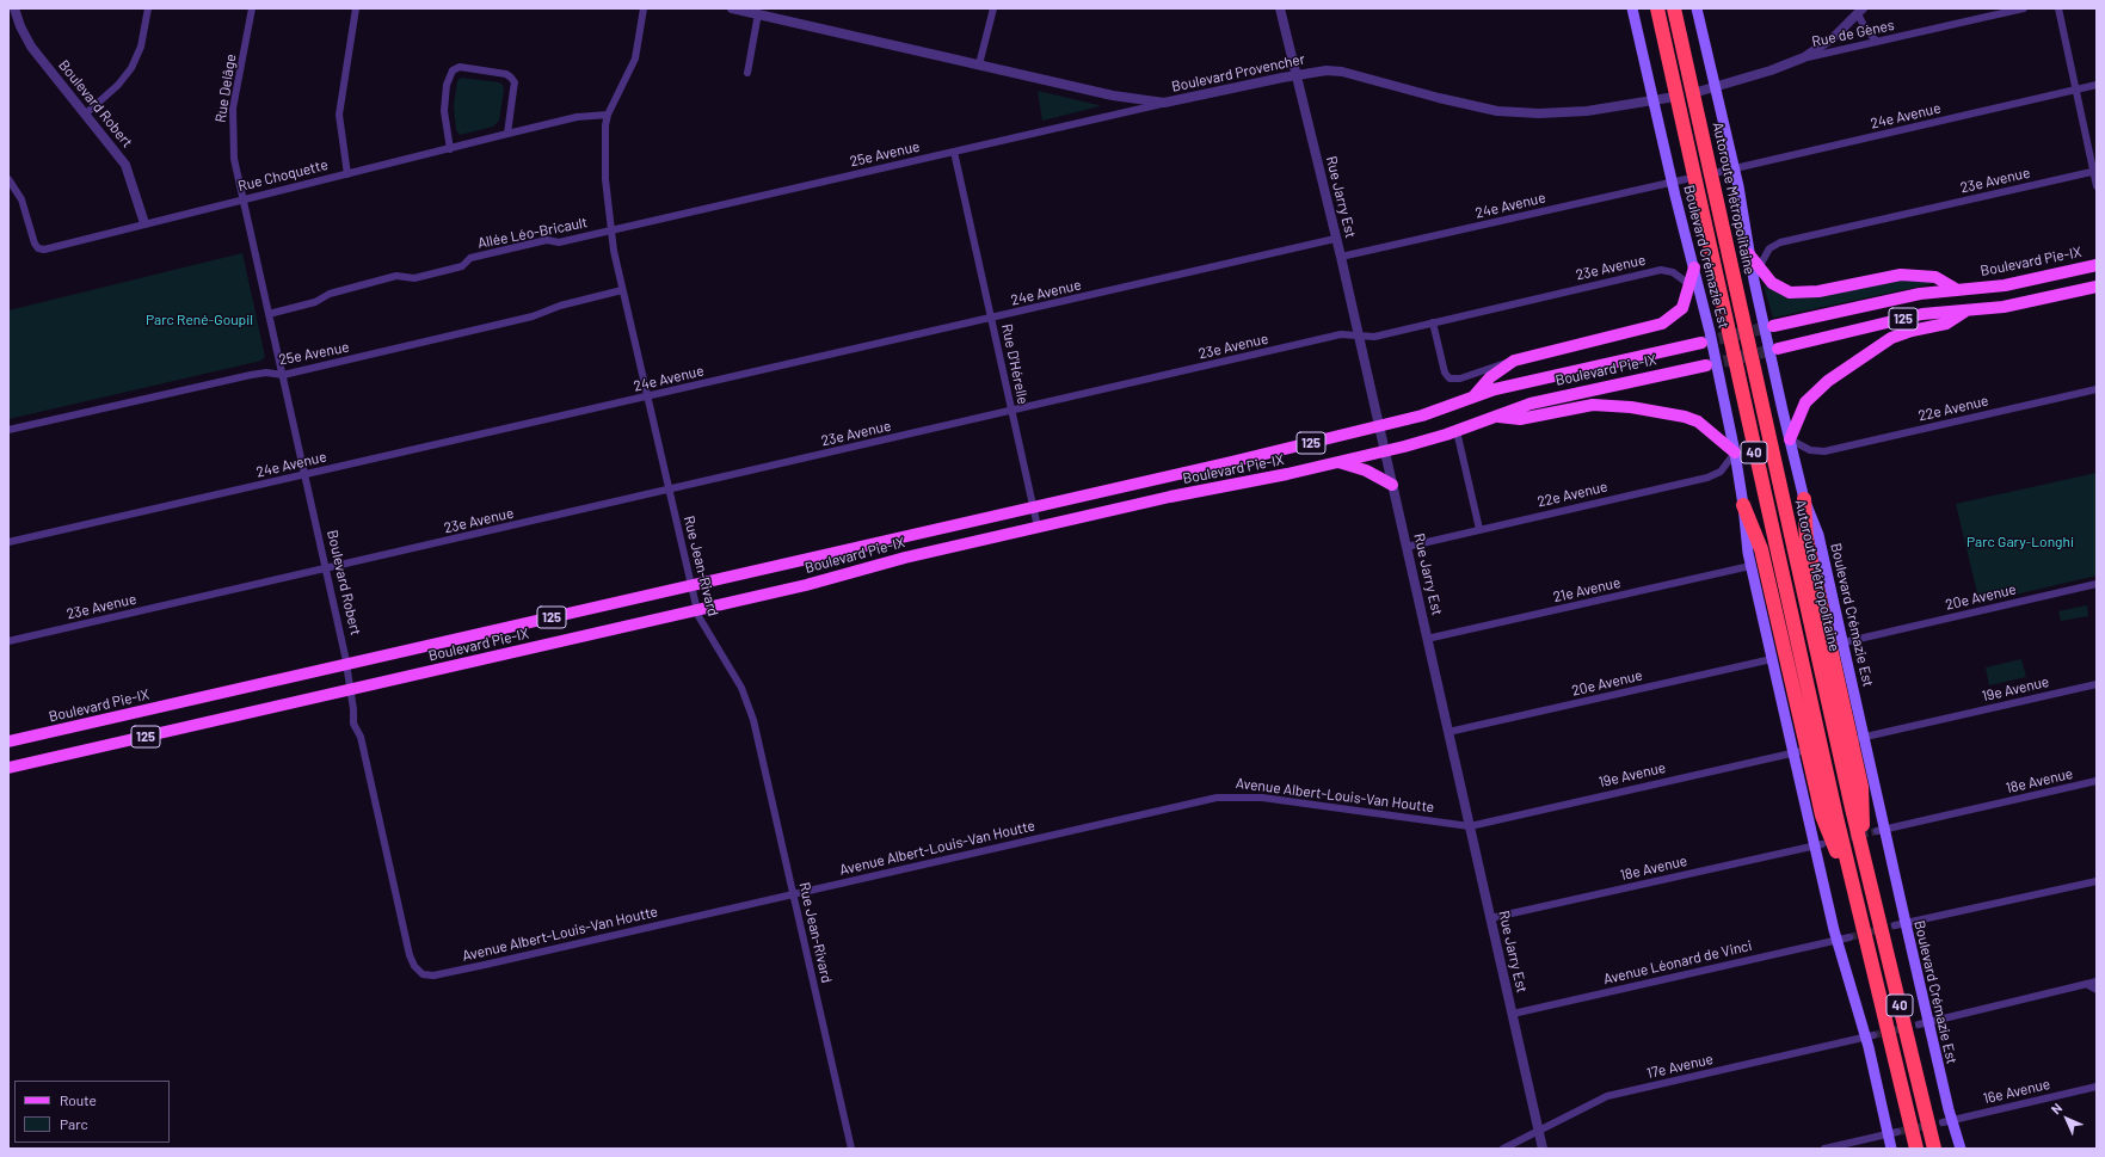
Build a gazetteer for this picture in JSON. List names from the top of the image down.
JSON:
{
  "streets": {
    "highway": ["Autoroute Métropolitaine", "40"],
    "main road": ["Boulevard Crémazie Est", "Boulevard Pie-IX", "125"],
    "street": [
      "Rue de Gènes",
      "Boulevard Provencher",
      "Rue Delâge",
      "Boulevard Robert",
      "24e Avenue",
      "25e Avenue",
      "Rue Choquette",
      "23e Avenue",
      "Rue Jarry Est",
      "Allée Léo-Bricault",
      "Rue D'Hérelle",
      "22e Avenue",
      "Rue Jean-Rivard",
      "21e Avenue",
      "20e Avenue",
      "19e Avenue",
      "18e Avenue",
      "Avenue Albert-Louis-Van Houtte",
      "Avenue Léonard de Vinci",
      "17e Avenue",
      "16e Avenue"
    ]
  },
  "crossings": [
    ["Boulevard Provencher", "25e Avenue"],
    ["Boulevard Provencher", "Rue Jarry Est"],
    ["Boulevard Provencher", "Boulevard Crémazie Est"],
    ["Rue Delâge", "Boulevard Robert"],
    ["Rue Delâge", "Rue Choquette"],
    ["Boulevard Robert", "24e Avenue"],
    ["Boulevard Robert", "25e Avenue"],
    ["Boulevard Robert", "Rue Choquette"],
    ["Boulevard Robert", "23e Avenue"],
    ["Boulevard Robert", "Allée Léo-Bricault"],
    ["Boulevard Robert", "Boulevard Pie-IX"],
    ["Boulevard Robert", "Avenue Albert-Louis-Van Houtte"],
    ["24e Avenue", "Rue Jarry Est"],
    ["24e Avenue", "Boulevard Crémazie Est"],
    ["24e Avenue", "Rue D'Hérelle"],
    ["24e Avenue", "Rue Jean-Rivard"],
    ["25e Avenue", "Allée Léo-Bricault"],
    ["25e Avenue", "Rue D'Hérelle"],
    ["25e Avenue", "Rue Jean-Rivard"],
    ["Rue Choquette", "Rue Jean-Rivard"],
    ["23e Avenue", "Rue Jarry Est"],
    ["23e Avenue", "Boulevard Crémazie Est"],
    ["23e Avenue", "Rue D'Hérelle"],
    ["23e Avenue", "Rue Jean-Rivard"],
    ["Rue Jarry Est", "Boulevard Pie-IX"],
    ["Rue Jarry Est", "22e Avenue"],
    ["Rue Jarry Est", "21e Avenue"],
    ["Rue Jarry Est", "20e Avenue"],
    ["Rue Jarry Est", "19e Avenue"],
    ["Rue Jarry Est", "18e Avenue"],
    ["Rue Jarry Est", "Avenue Albert-Louis-Van Houtte"],
    ["Rue Jarry Est", "Avenue Léonard de Vinci"],
    ["Rue Jarry Est", "17e Avenue"],
    ["Allée Léo-Bricault", "Rue Jean-Rivard"],
    ["Boulevard Crémazie Est", "22e Avenue"],
    ["Boulevard Crémazie Est", "21e Avenue"],
    ["Boulevard Crémazie Est", "20e Avenue"],
    ["Boulevard Crémazie Est", "19e Avenue"],
    ["Boulevard Crémazie Est", "18e Avenue"],
    ["Boulevard Crémazie Est", "Avenue Léonard de Vinci"],
    ["Boulevard Crémazie Est", "17e Avenue"],
    ["Boulevard Crémazie Est", "16e Avenue"],
    ["Boulevard Pie-IX", "Rue D'Hérelle"],
    ["Boulevard Pie-IX", "Rue Jean-Rivard"],
    ["Rue Jean-Rivard", "Avenue Albert-Louis-Van Houtte"],
    ["19e Avenue", "Avenue Albert-Louis-Van Houtte"]
  ],
  "parks": ["Parc René-Goupil", "Parc Gary-Longhi"],
  "legend": ["Route", "Parc"],
  "north": "top left"
}
